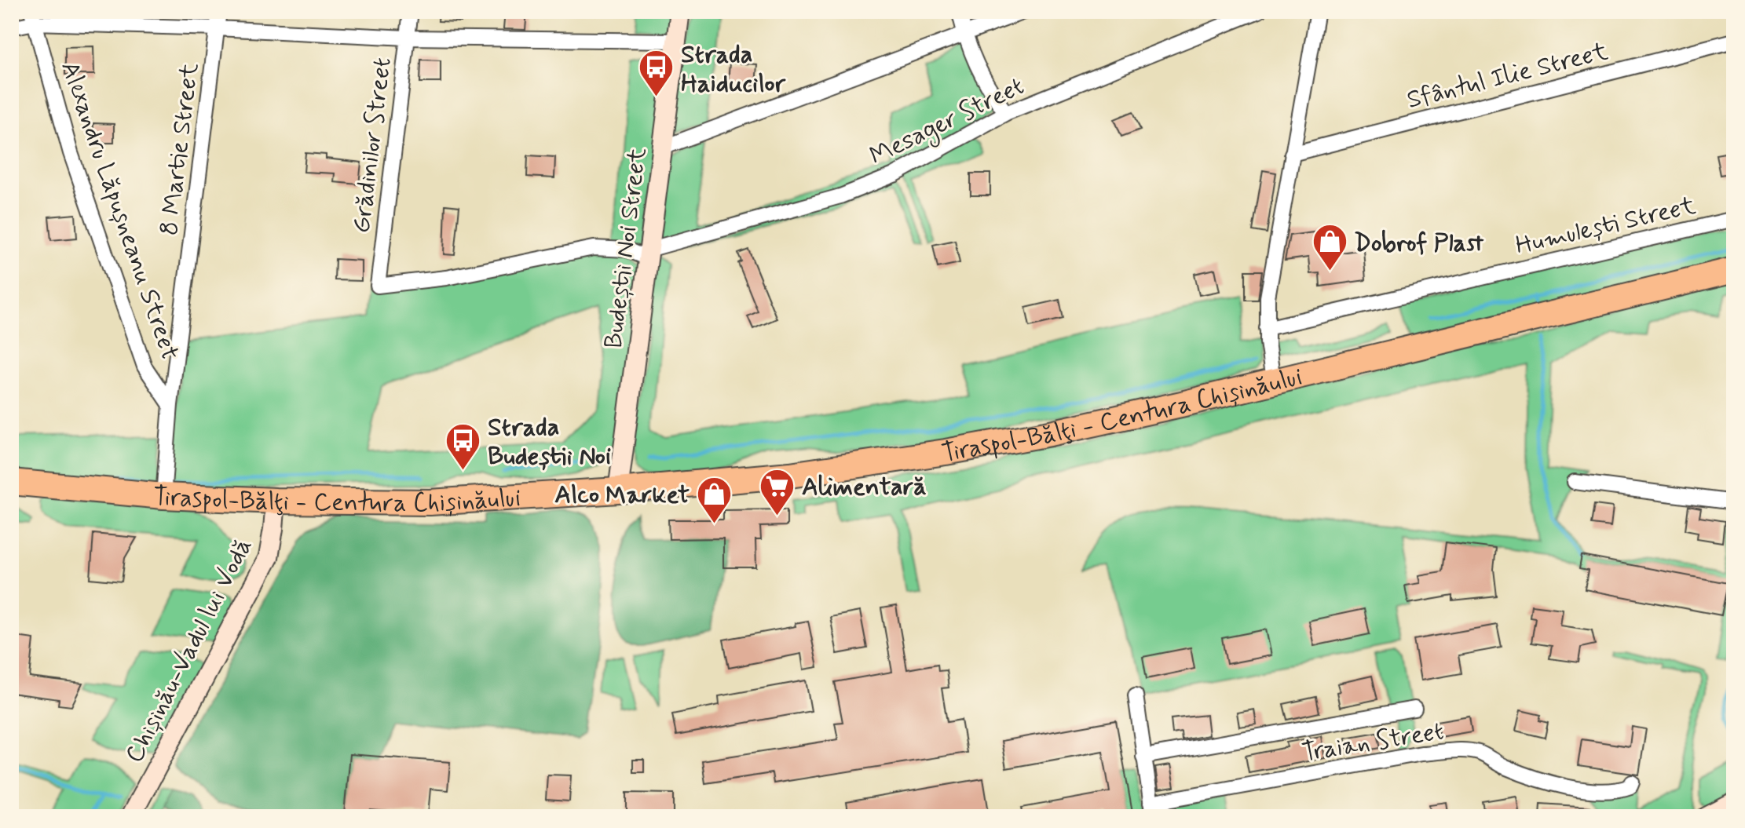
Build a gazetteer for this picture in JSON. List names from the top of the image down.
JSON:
{
  "streets": {
    "highway": ["Tiraspol-Bălţi - Centura Chișinăului"],
    "street": [
      "Sfântul Ilie Street",
      "Mesager Street",
      "Grădinilor Street",
      "8 Martie Street",
      "Alexandru Lăpușneanu Street",
      "Humulești Street",
      "Budeștii Noi Street",
      "Chișinău-Vadul lui Vodă",
      "Traian Street"
    ]
  },
  "crossings": [
    ["Mesager Street", "Grădinilor Street"],
    ["Mesager Street", "Budeștii Noi Street"],
    ["Grădinilor Street", "Budeștii Noi Street"],
    ["8 Martie Street", "Alexandru Lăpușneanu Street"],
    ["Budeștii Noi Street", "Tiraspol-Bălţi - Centura Chișinăului"],
    ["Tiraspol-Bălţi - Centura Chișinăului", "Chișinău-Vadul lui Vodă"]
  ],
  "places": {
    "bus stop": ["Strada Haiducilor", "Strada Budeștii Noi"],
    "shop": ["Dobrof Plast", "Alco Market"],
    "supermarket": ["Alimentară"]
  }
}
